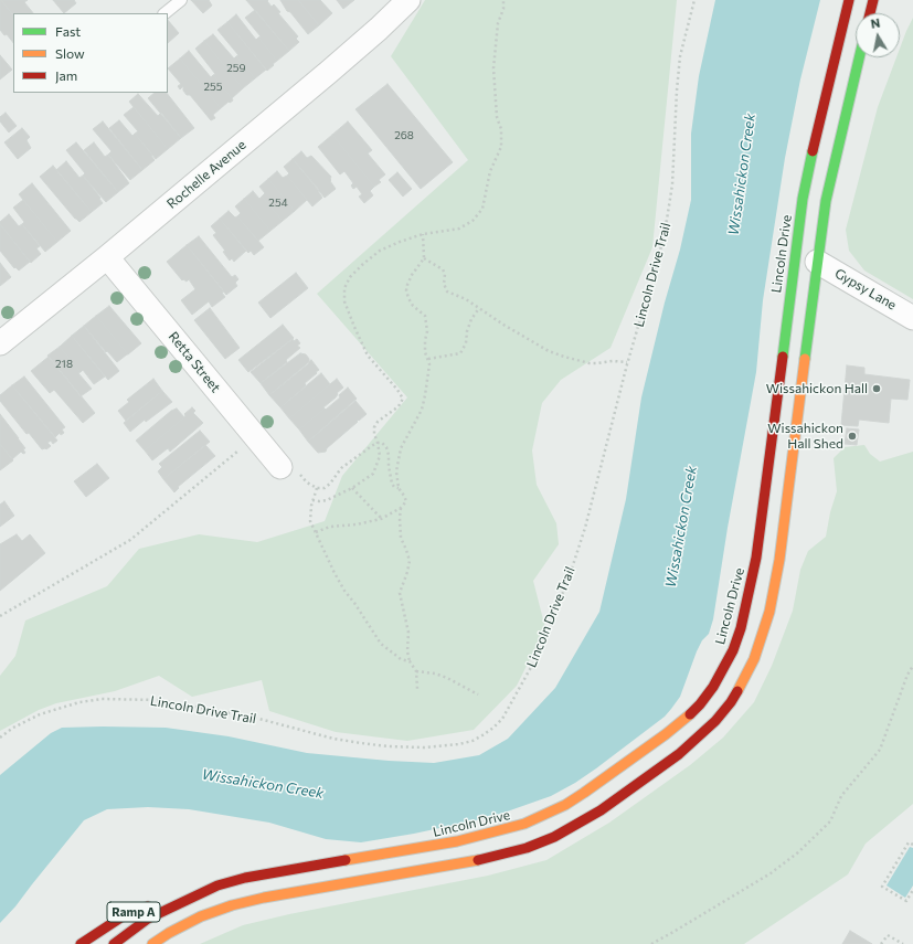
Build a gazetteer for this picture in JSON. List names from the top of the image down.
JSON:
{
  "streets": {
    "main road": ["Lincoln Drive", "Ramp A"],
    "street": ["Rochelle Avenue", "Gypsy Lane", "Retta Street"],
    "path": ["Lincoln Drive Trail"]
  },
  "crossings": [
    ["Rochelle Avenue", "Retta Street"],
    ["Lincoln Drive", "Ramp A"]
  ],
  "water": ["Wissahickon Creek"],
  "places": ["Wissahickon Hall", "Wissahickon Hall Shed"],
  "house_numbers": [
    "259",
    "255",
    "268",
    "254",
    "218"
  ],
  "legend": ["Fast", "Slow", "Jam"],
  "north": "top"
}
